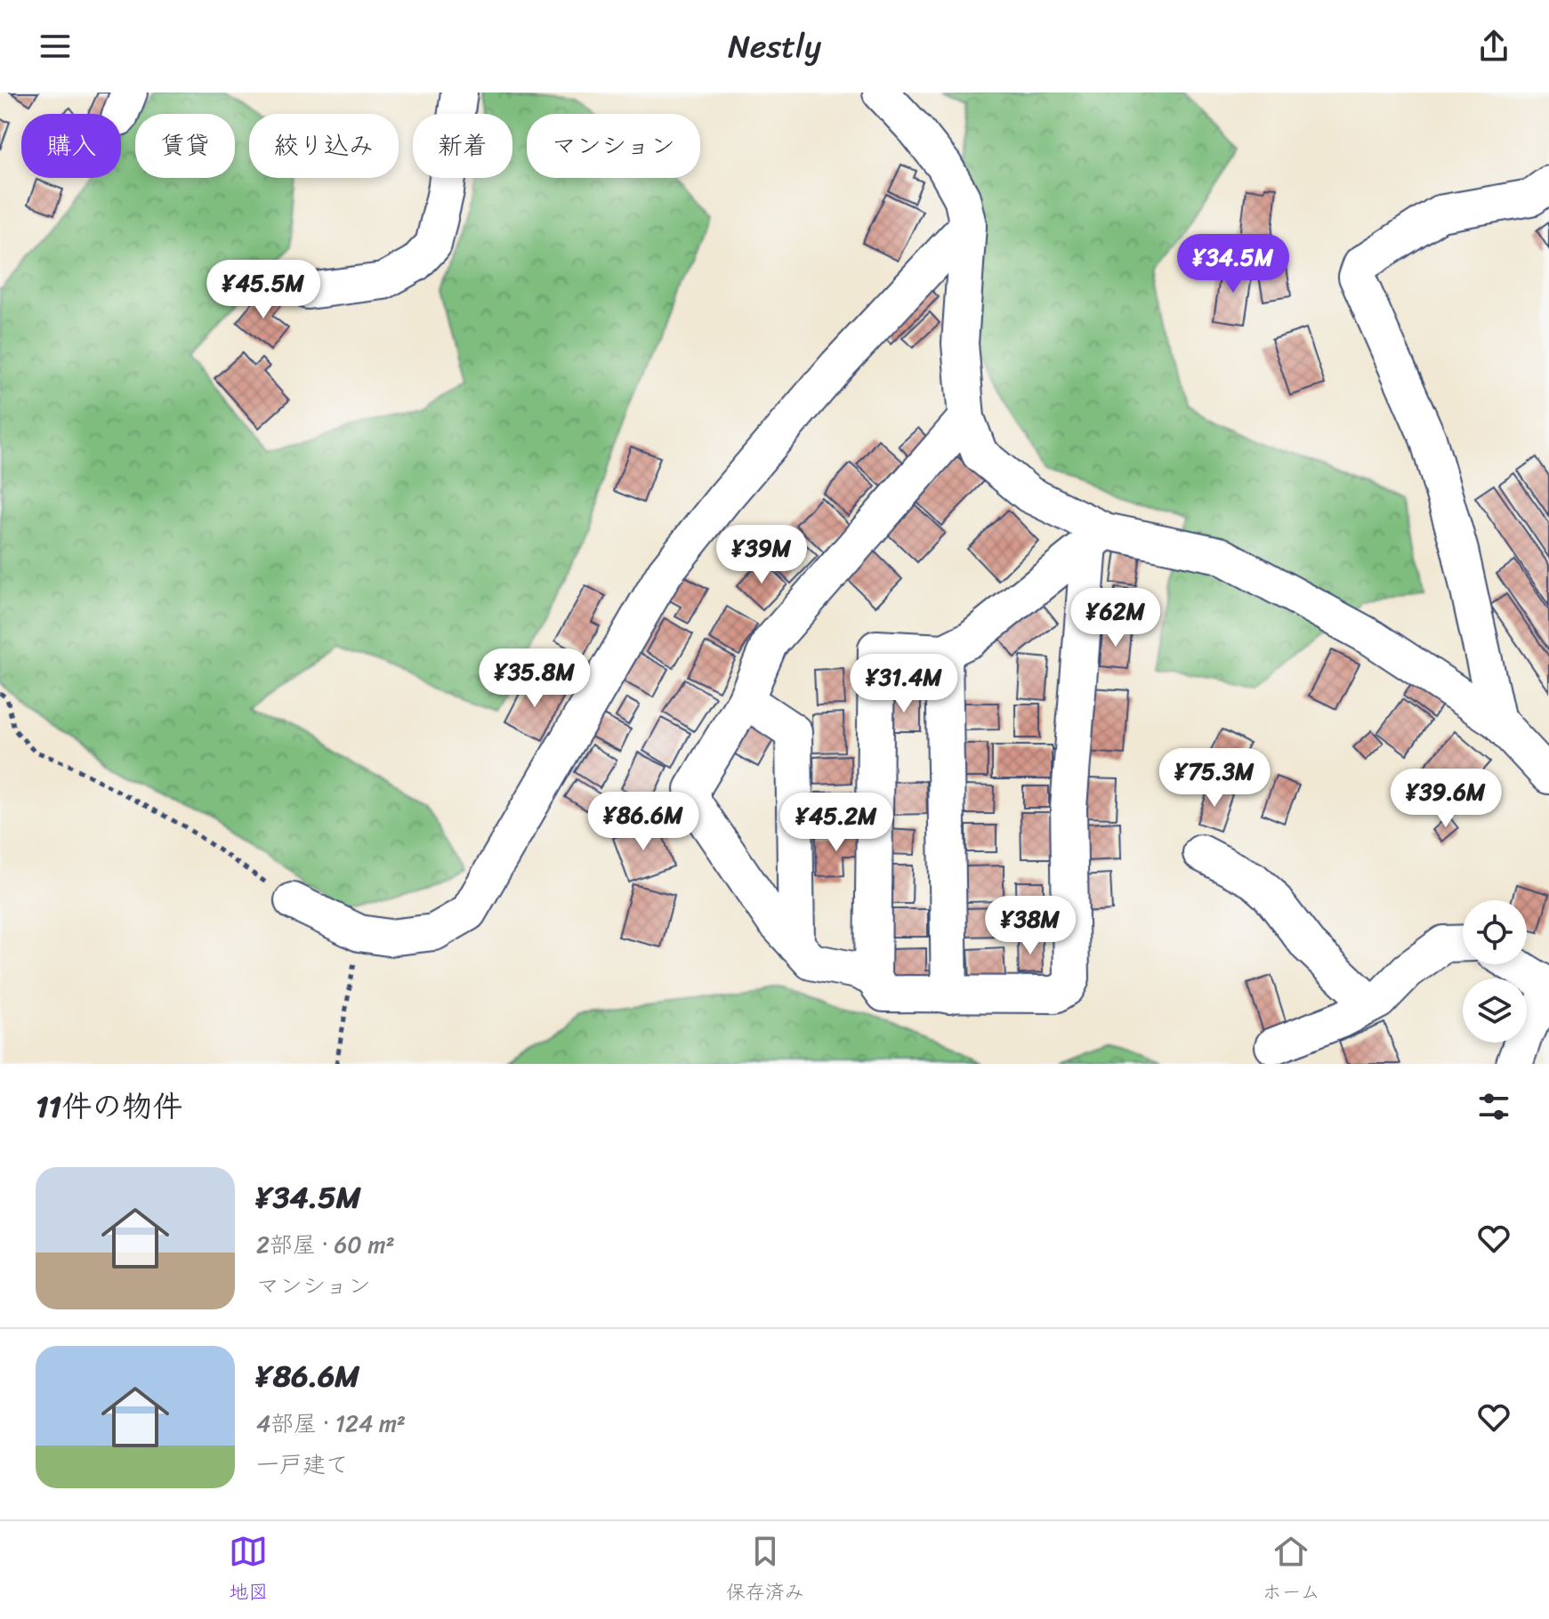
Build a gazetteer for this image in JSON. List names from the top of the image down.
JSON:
{
  "page": {
    "header": "Nestly",
    "chip": [
      "購入",
      "賃貸",
      "絞り込み",
      "新着",
      "マンション"
    ],
    "price": [
      "¥34.5M",
      "¥45.5M",
      "¥39M",
      "¥62M",
      "¥35.8M",
      "¥31.4M",
      "¥75.3M",
      "¥39.6M",
      "¥86.6M",
      "¥45.2M",
      "¥38M"
    ],
    "heading": "11件の物件",
    "list": [
      {
        "name": "¥34.5M",
        "note": "2部屋 · 60 m² · マンション"
      },
      {
        "name": "¥86.6M",
        "note": "4部屋 · 124 m² · 一戸建て"
      }
    ],
    "tabs": ["地図", "保存済み", "ホーム"]
  }
}
